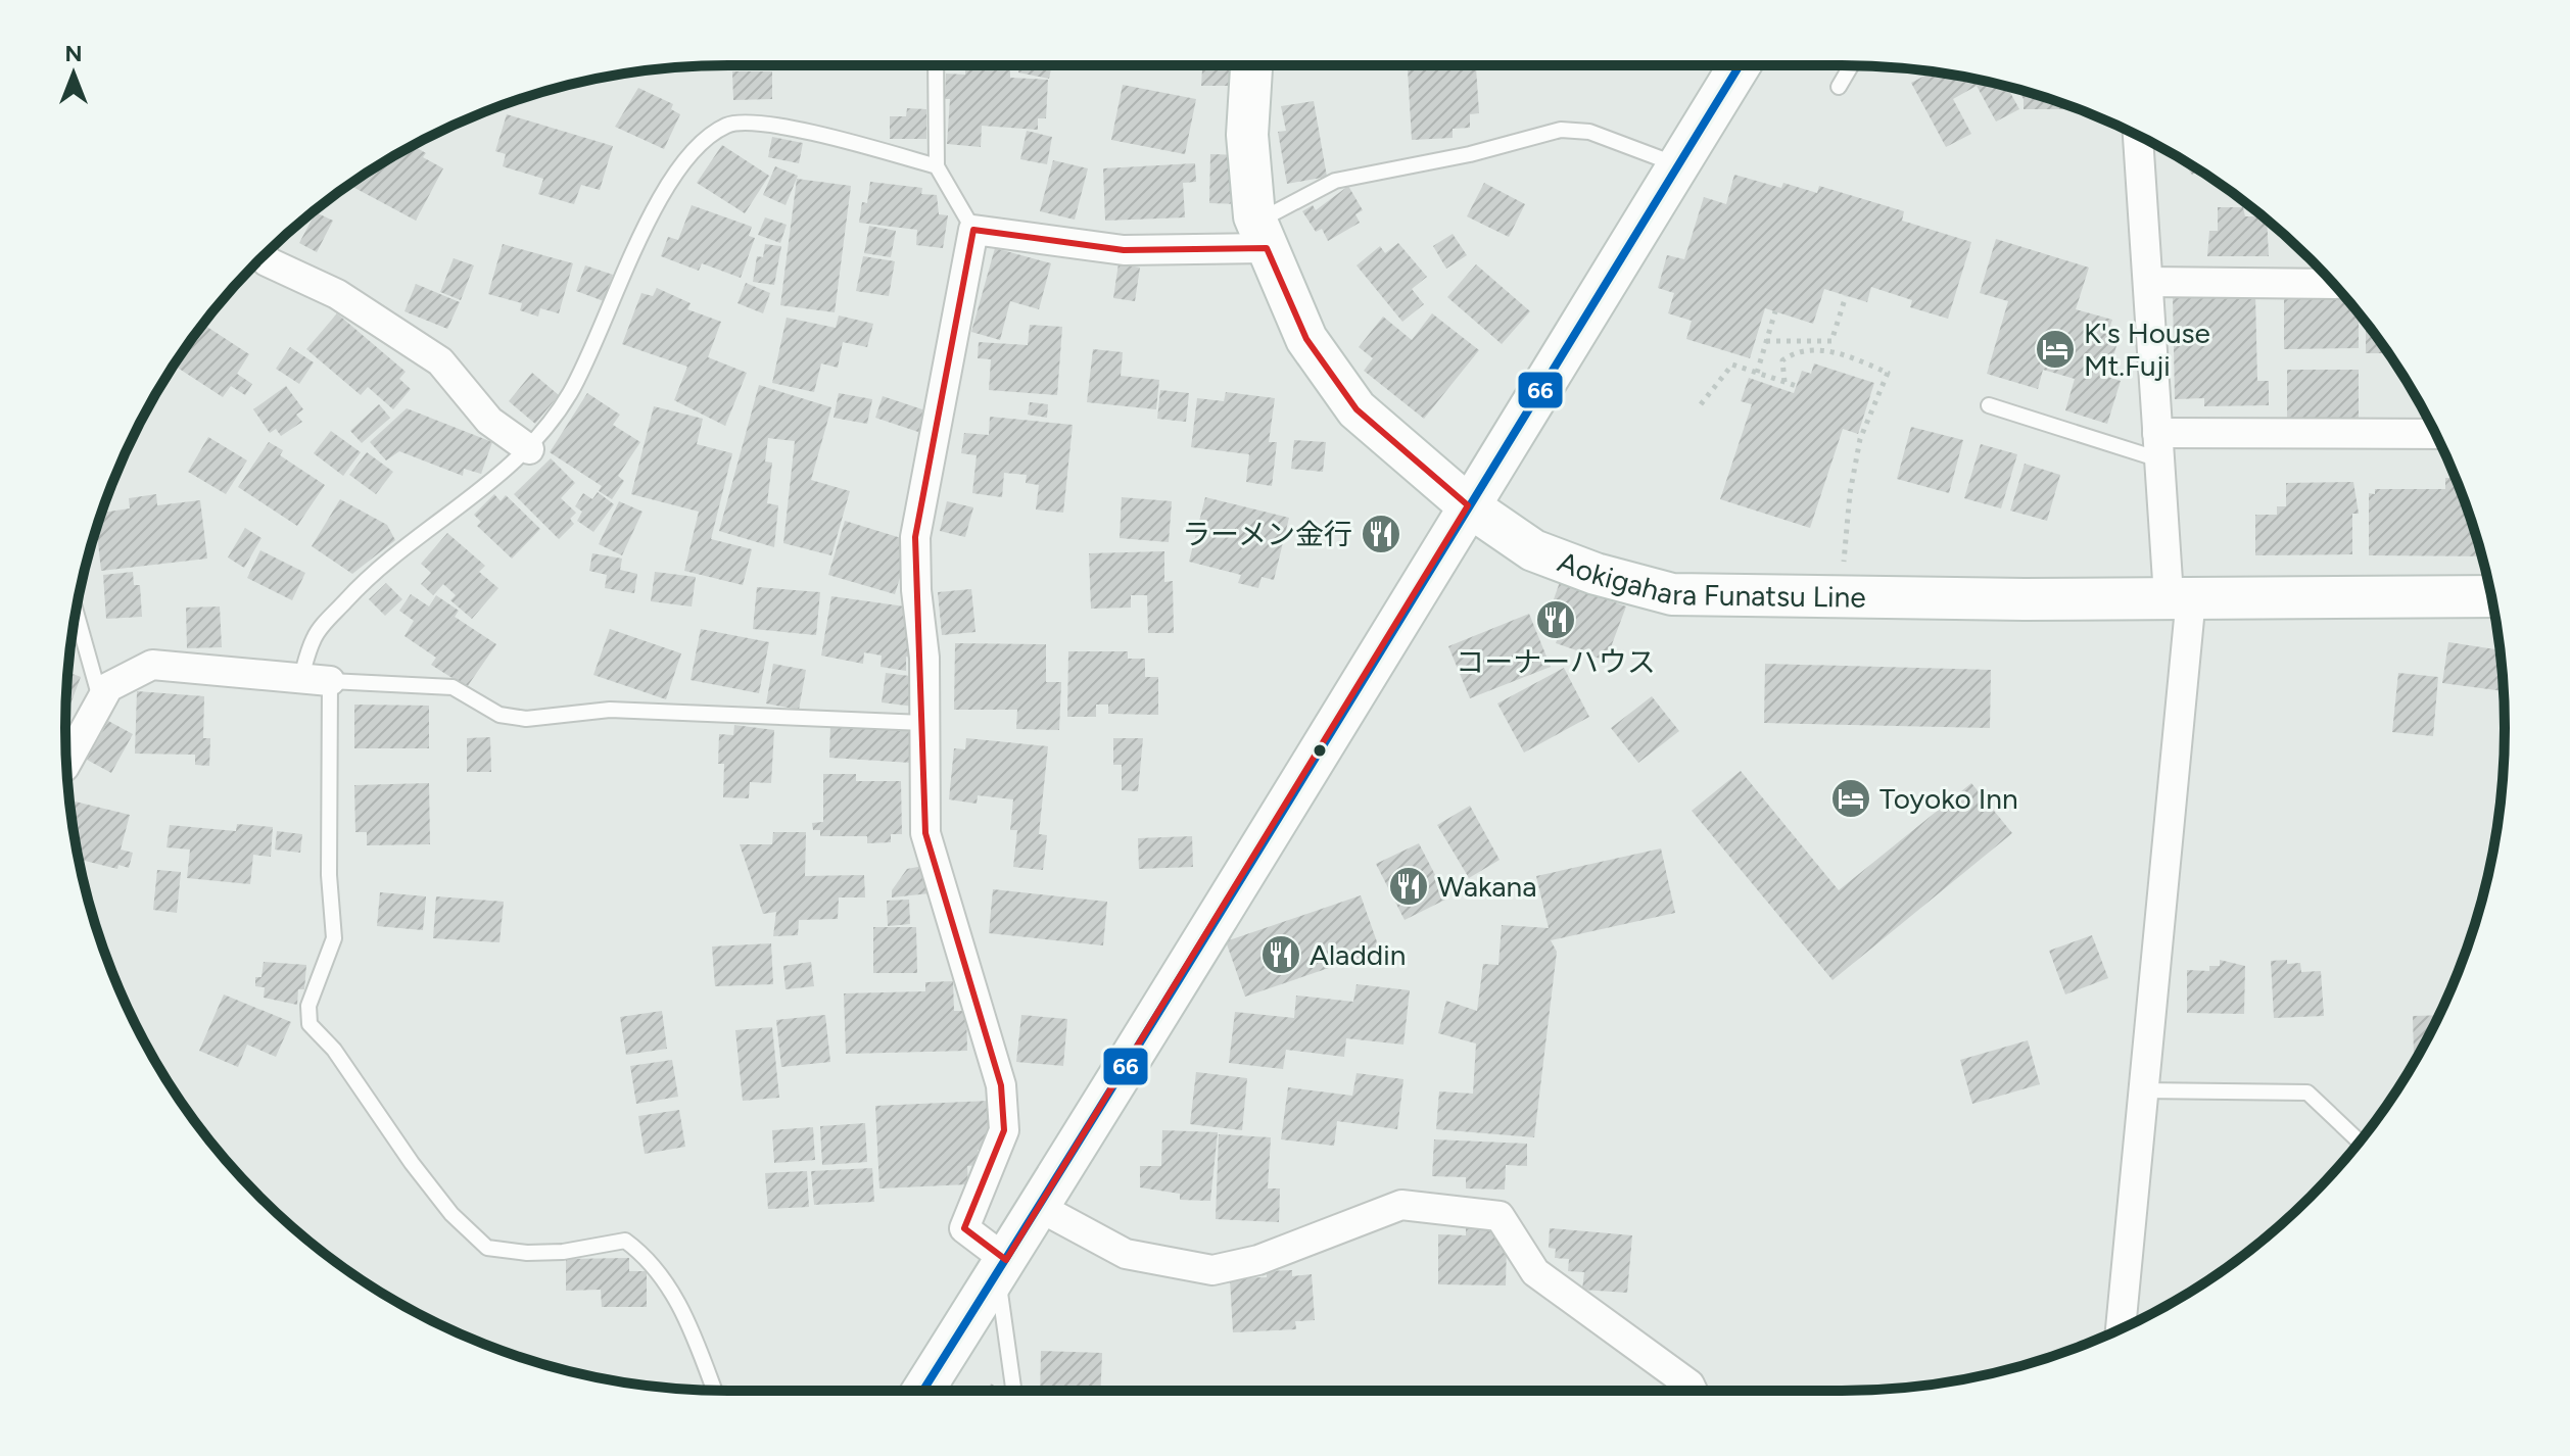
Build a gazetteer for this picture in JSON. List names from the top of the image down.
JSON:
{
  "streets": {
    "main road": ["Aokigahara Funatsu Line"]
  },
  "places": {
    "hotel": ["K's House Mt.Fuji", "Toyoko Inn"],
    "restaurant": [
      "ラーメン金行",
      "コーナーハウス",
      "Wakana",
      "Aladdin"
    ]
  },
  "lines": ["transit line 66"],
  "north": "top"
}
